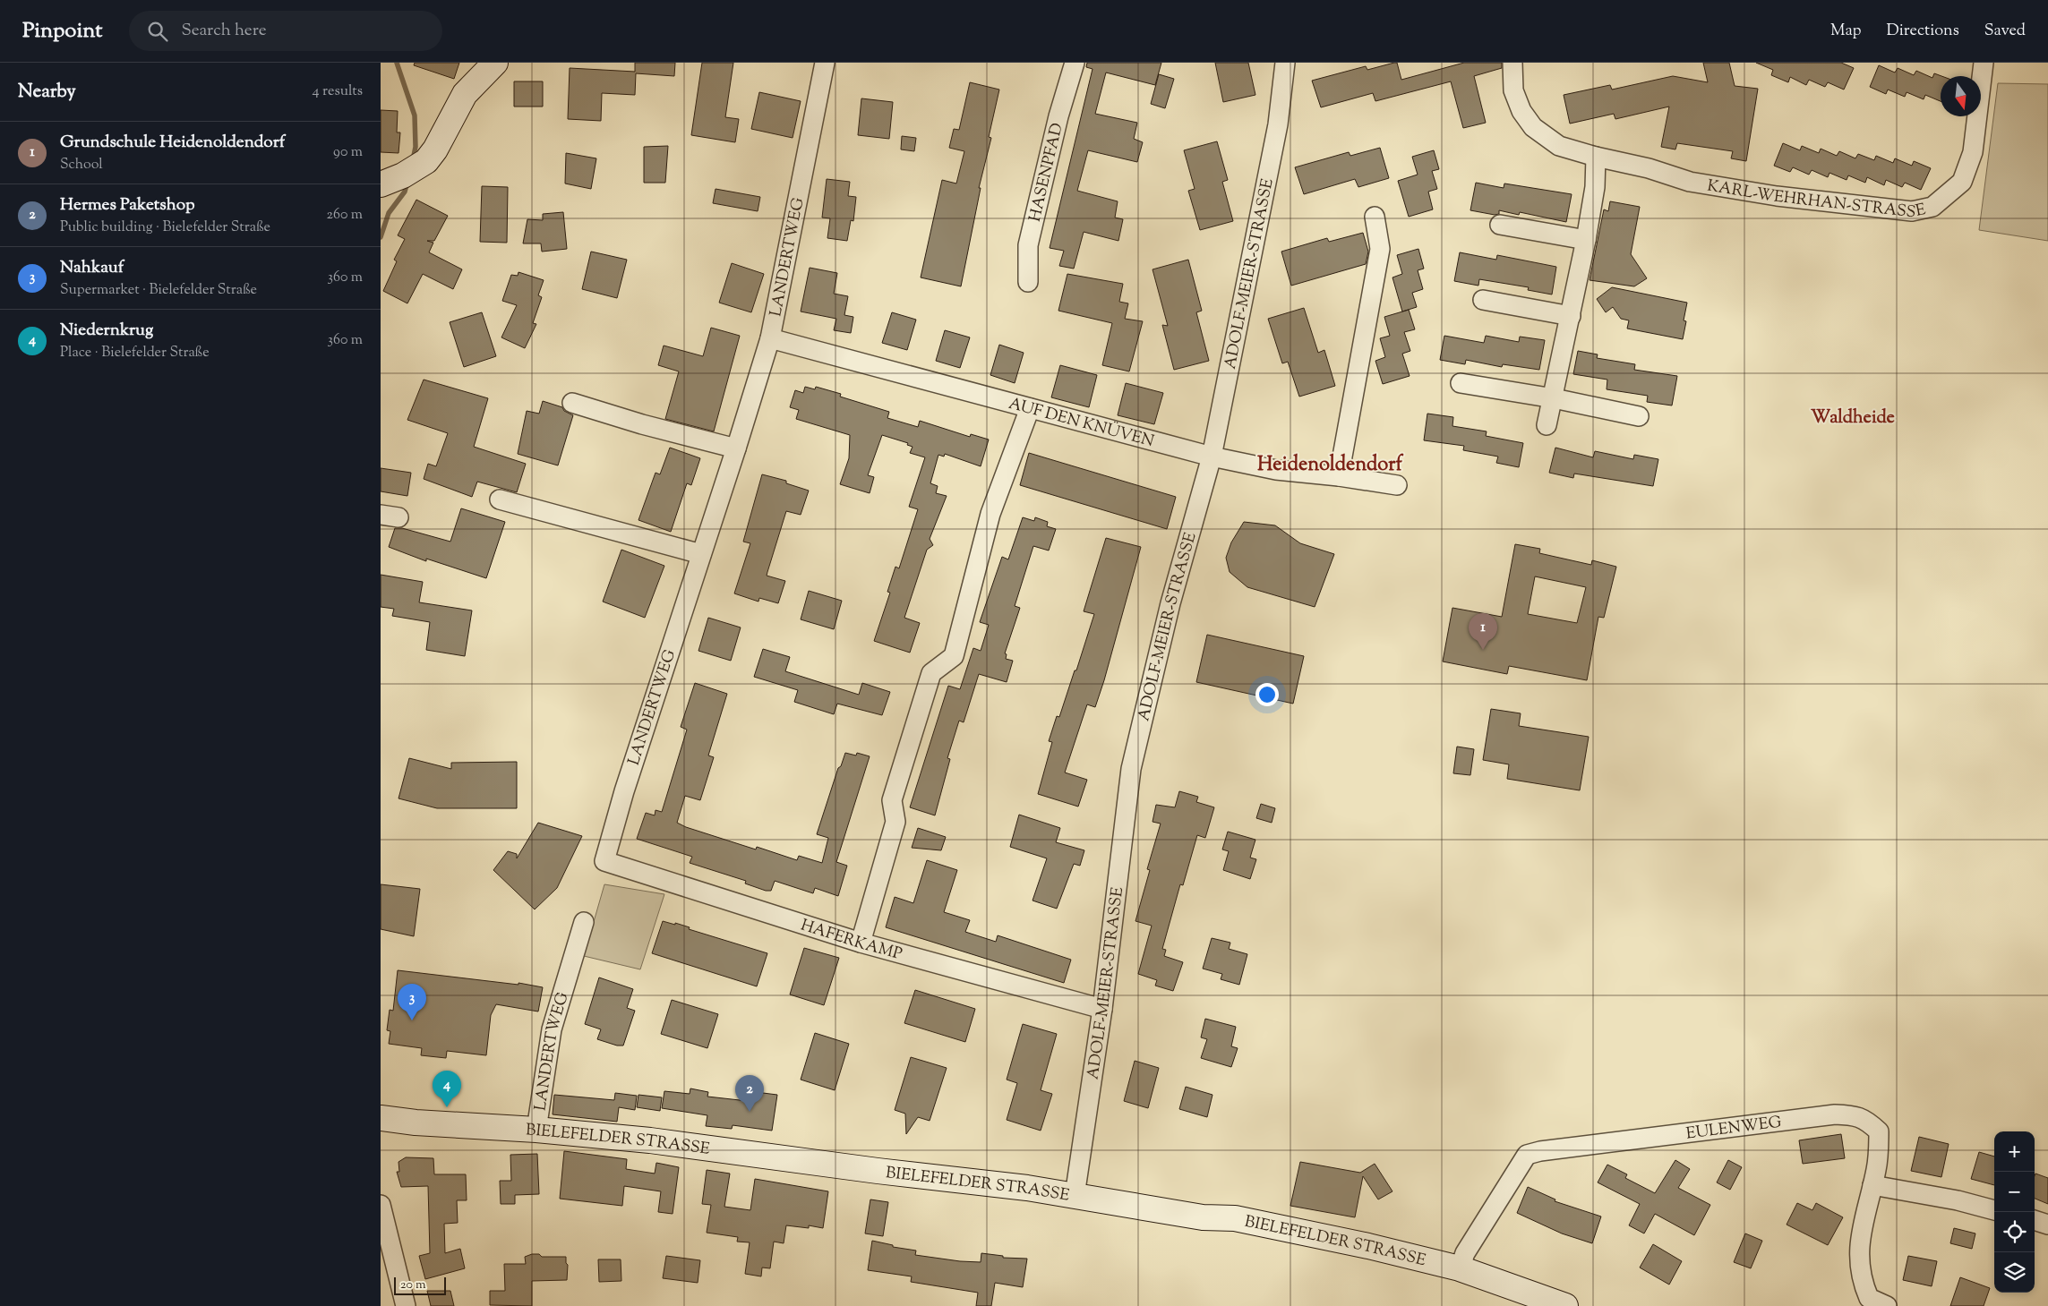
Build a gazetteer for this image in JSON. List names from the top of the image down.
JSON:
{
  "streets": {
    "main road": ["BIELEFELDER STRASSE"],
    "street": [
      "HASENPFAD",
      "KARL-WEHRHAN-STRASSE",
      "LANDERTWEG",
      "ADOLF-MEIER-STRASSE",
      "AUF DEN KNÜVEN",
      "HAFERKAMP",
      "EULENWEG"
    ]
  },
  "crossings": [
    ["LANDERTWEG", "AUF DEN KNÜVEN"],
    ["LANDERTWEG", "HAFERKAMP"],
    ["LANDERTWEG", "BIELEFELDER STRASSE"],
    ["ADOLF-MEIER-STRASSE", "AUF DEN KNÜVEN"],
    ["ADOLF-MEIER-STRASSE", "HAFERKAMP"],
    ["ADOLF-MEIER-STRASSE", "BIELEFELDER STRASSE"],
    ["EULENWEG", "BIELEFELDER STRASSE"]
  ],
  "districts": ["Waldheide", "Heidenoldendorf"],
  "scale_bar": "20 m",
  "north": "bottom",
  "page": {
    "header": "Pinpoint",
    "search": "Search here",
    "nav": ["Map", "Directions", "Saved"],
    "heading": ["Nearby", "4 results"],
    "list": [
      {
        "mark": "1",
        "name": "Grundschule Heidenoldendorf",
        "note": "School",
        "value": "90 m"
      },
      {
        "mark": "2",
        "name": "Hermes Paketshop",
        "note": "Public building · Bielefelder Straße",
        "value": "260 m"
      },
      {
        "mark": "3",
        "name": "Nahkauf",
        "note": "Supermarket · Bielefelder Straße",
        "value": "360 m"
      },
      {
        "mark": "4",
        "name": "Niedernkrug",
        "note": "Place · Bielefelder Straße",
        "value": "360 m"
      }
    ],
    "pins": [
      "1",
      "3",
      "4",
      "2"
    ],
    "map_buttons": ["+", "−"],
    "scale": "20 m"
  }
}
